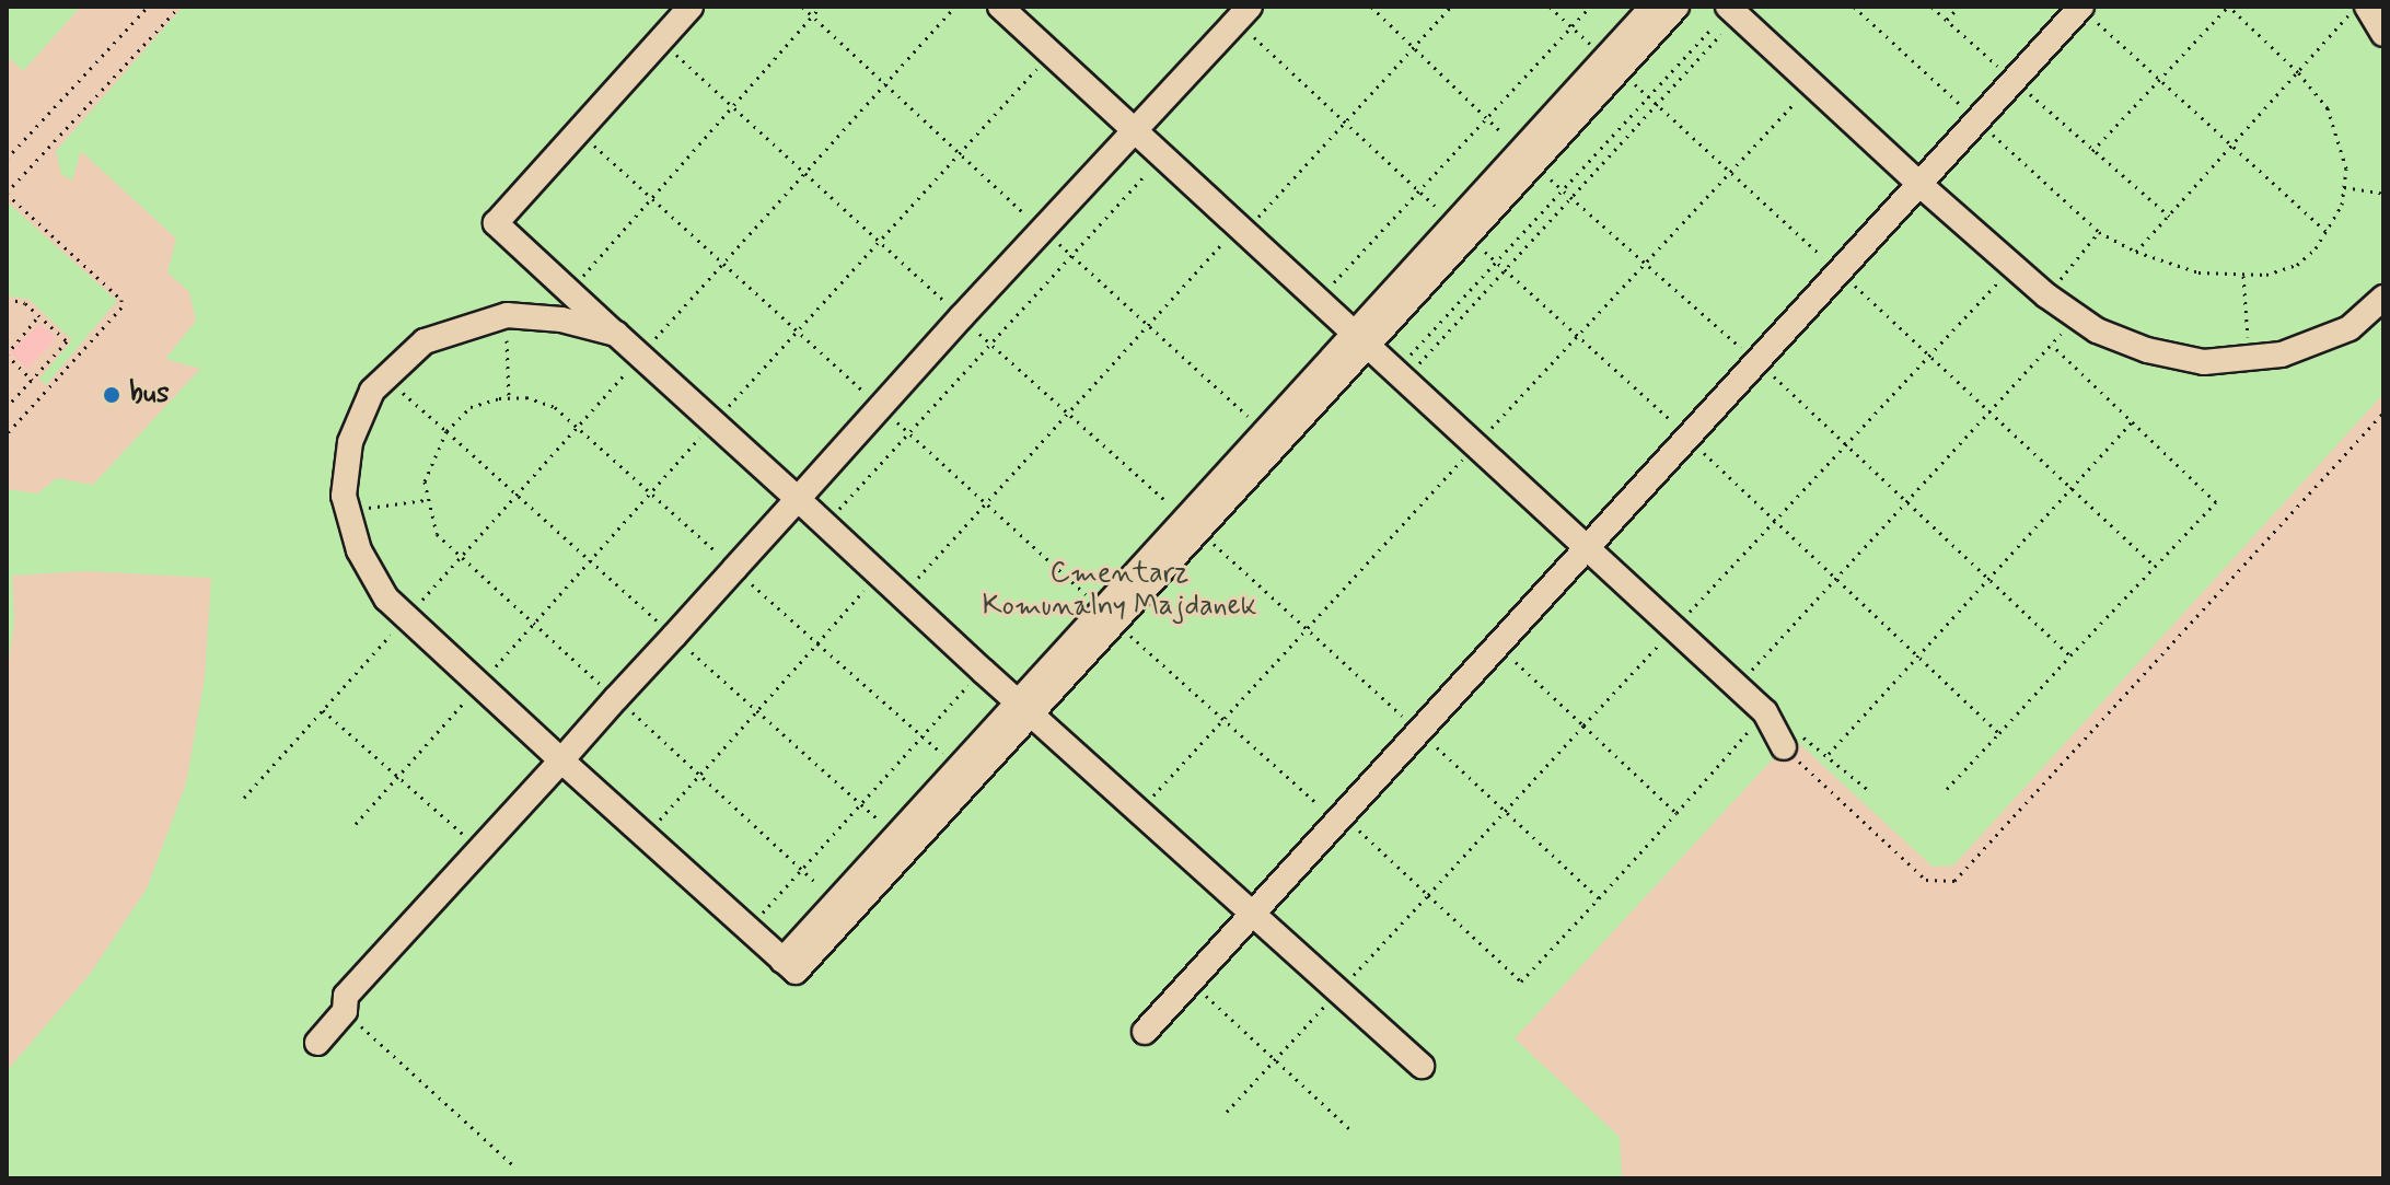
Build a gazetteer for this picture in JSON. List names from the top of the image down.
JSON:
{
  "parks": ["Cmentarz Komunalny Majdanek"],
  "places": ["bus"]
}
